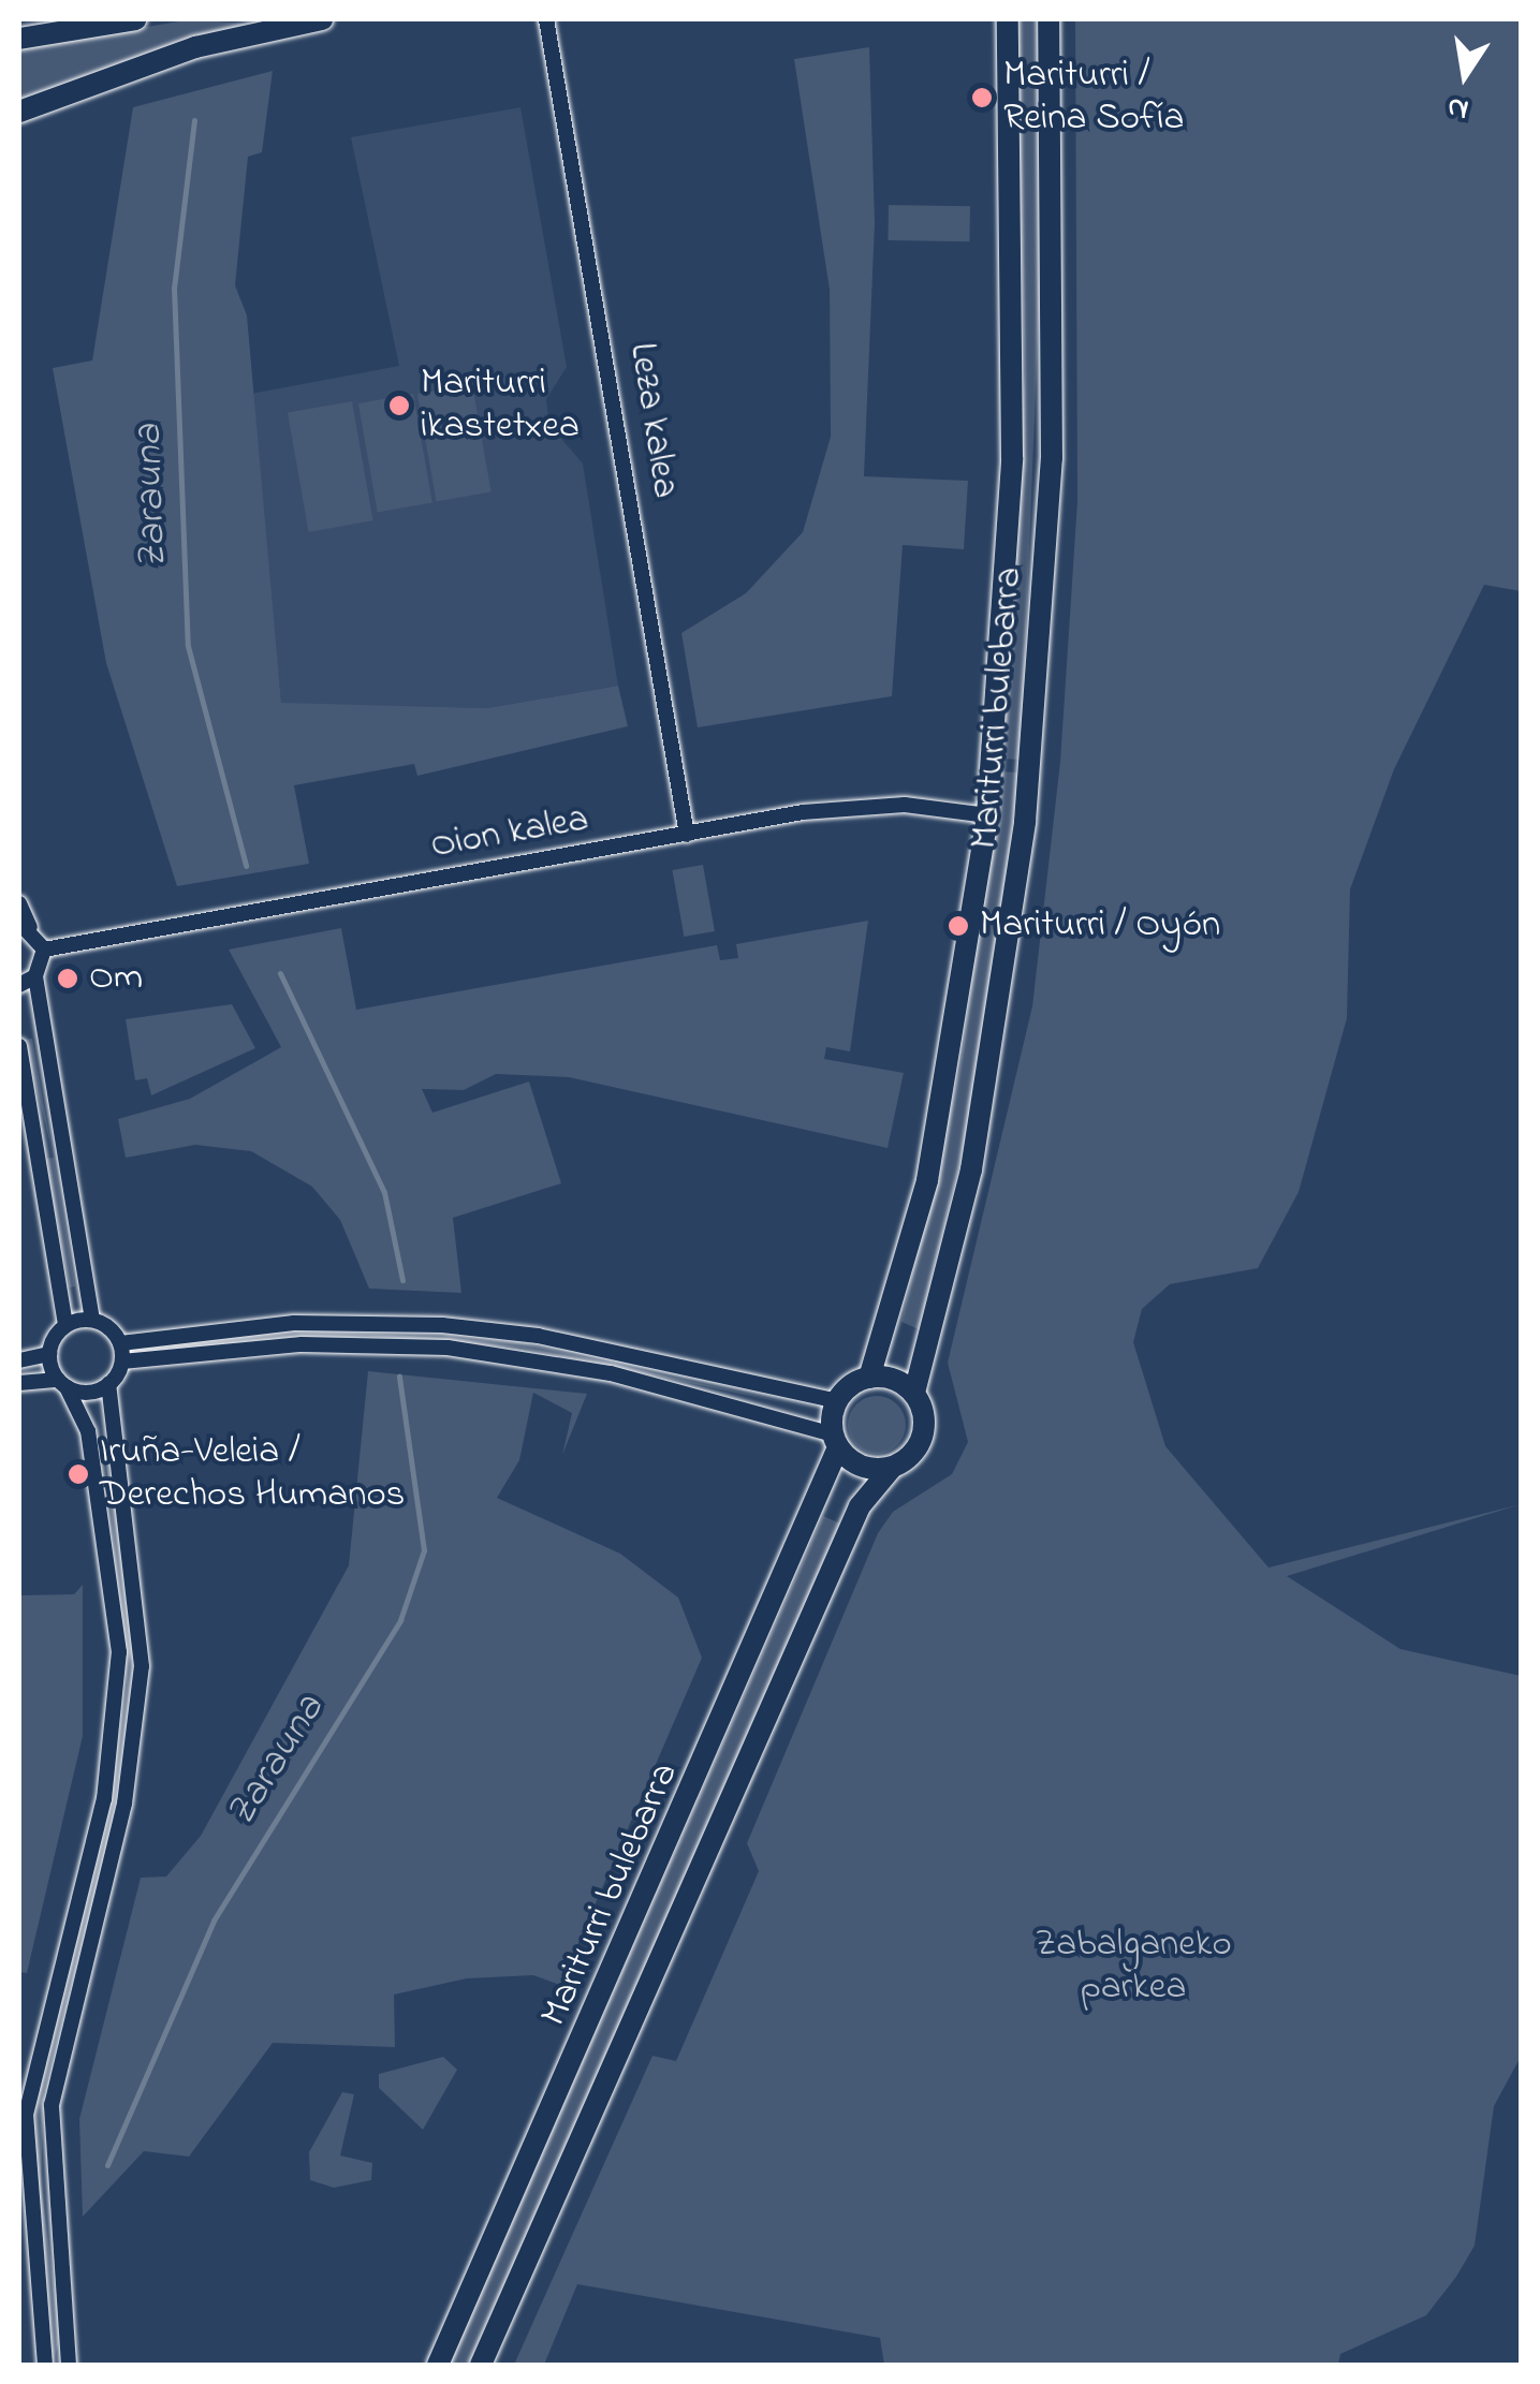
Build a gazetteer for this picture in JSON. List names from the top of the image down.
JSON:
{
  "streets": {
    "main road": ["Mariturri bulebarra"],
    "street": ["Leza kalea", "Oion kalea"]
  },
  "crossings": [
    ["Leza kalea", "Oion kalea"],
    ["Mariturri bulebarra", "Oion kalea"]
  ],
  "water": ["Zarauna"],
  "parks": ["Zabalganeko parkea"],
  "places": [
    "Mariturri / Reina Sofía",
    "Mariturri ikastetxea",
    "Mariturri / Oyón",
    "Om",
    "Iruña-Veleia / Derechos Humanos"
  ],
  "north": "bottom"
}
